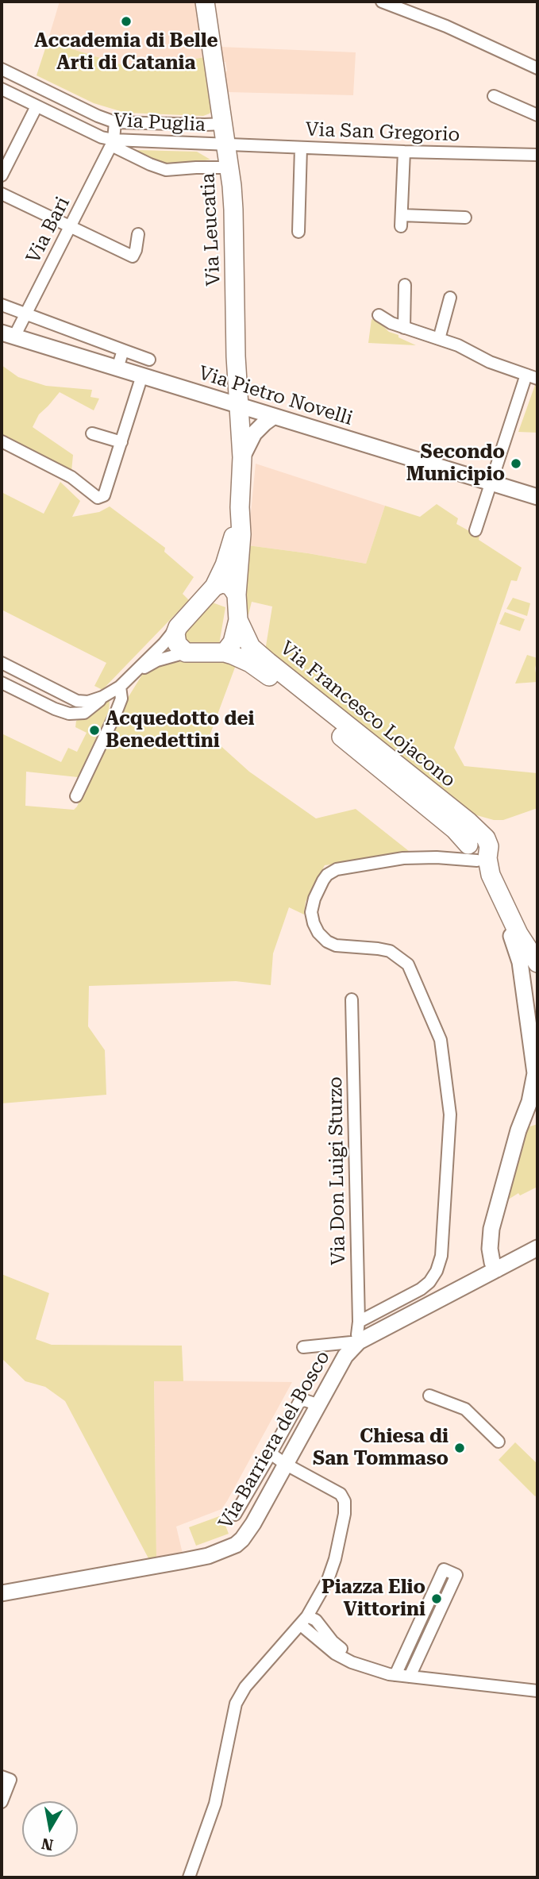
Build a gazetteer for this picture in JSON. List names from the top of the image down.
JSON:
{
  "streets": {
    "main road": [
      "Via Leucatia",
      "Via Pietro Novelli",
      "Via Francesco Lojacono",
      "Via Barriera del Bosco"
    ],
    "street": [
      "Via Puglia",
      "Via San Gregorio",
      "Via Bari",
      "Via Don Luigi Sturzo"
    ]
  },
  "crossings": [
    ["Via Puglia", "Via San Gregorio"],
    ["Via Puglia", "Via Leucatia"],
    ["Via Puglia", "Via Bari"],
    ["Via San Gregorio", "Via Leucatia"],
    ["Via Leucatia", "Via Pietro Novelli"],
    ["Via Leucatia", "Via Francesco Lojacono"],
    ["Via Bari", "Via Pietro Novelli"],
    ["Via Francesco Lojacono", "Via Barriera del Bosco"],
    ["Via Don Luigi Sturzo", "Via Barriera del Bosco"]
  ],
  "places": [
    "Accademia di Belle Arti di Catania",
    "Secondo Municipio",
    "Acquedotto dei Benedettini",
    "Chiesa di San Tommaso",
    "Piazza Elio Vittorini"
  ],
  "north": "bottom"
}
